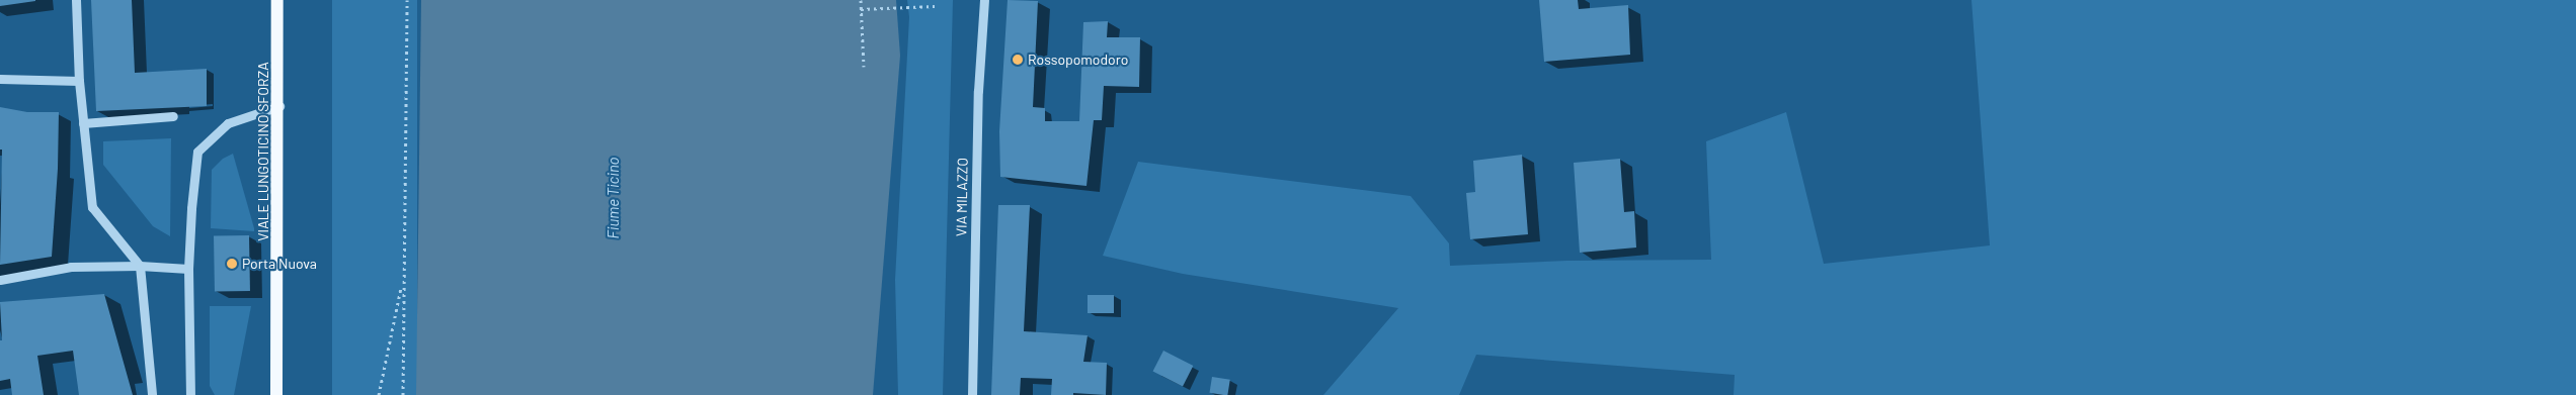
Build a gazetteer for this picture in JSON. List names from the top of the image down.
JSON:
{
  "streets": {
    "main road": ["VIALE LUNGOTICINO SFORZA"],
    "street": ["VIA MILAZZO"]
  },
  "water": ["Fiume Ticino"],
  "places": ["Rossopomodoro", "Porta Nuova"]
}
